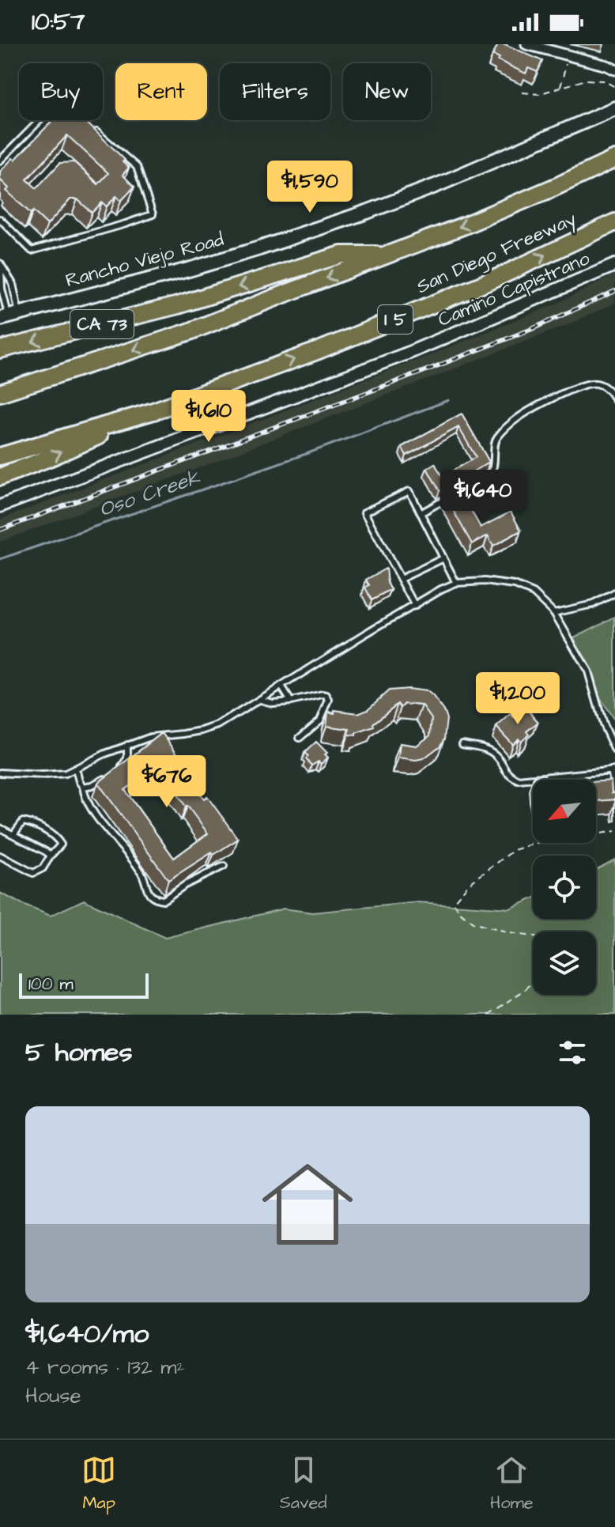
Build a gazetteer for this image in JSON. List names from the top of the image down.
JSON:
{
  "streets": {
    "highway": ["San Diego Freeway", "I 5", "CA 73"],
    "main road": ["Rancho Viejo Road"],
    "street": ["Camino Capistrano"]
  },
  "crossings": [
    ["San Diego Freeway", "CA 73"]
  ],
  "water": ["Oso Creek"],
  "scale_bar": "100 m",
  "north": "bottom left",
  "page": {
    "status": "10:57",
    "chip": [
      "Buy",
      "Rent",
      "Filters",
      "New"
    ],
    "price": [
      "$1,590",
      "$1,610",
      "$1,640",
      "$1,200",
      "$676"
    ],
    "scale": "100 m",
    "heading": "5 homes",
    "list": [
      {
        "name": "$1,640/mo",
        "note": "4 rooms · 132 m² · House"
      }
    ],
    "tabs": ["Map", "Saved", "Home"]
  }
}
